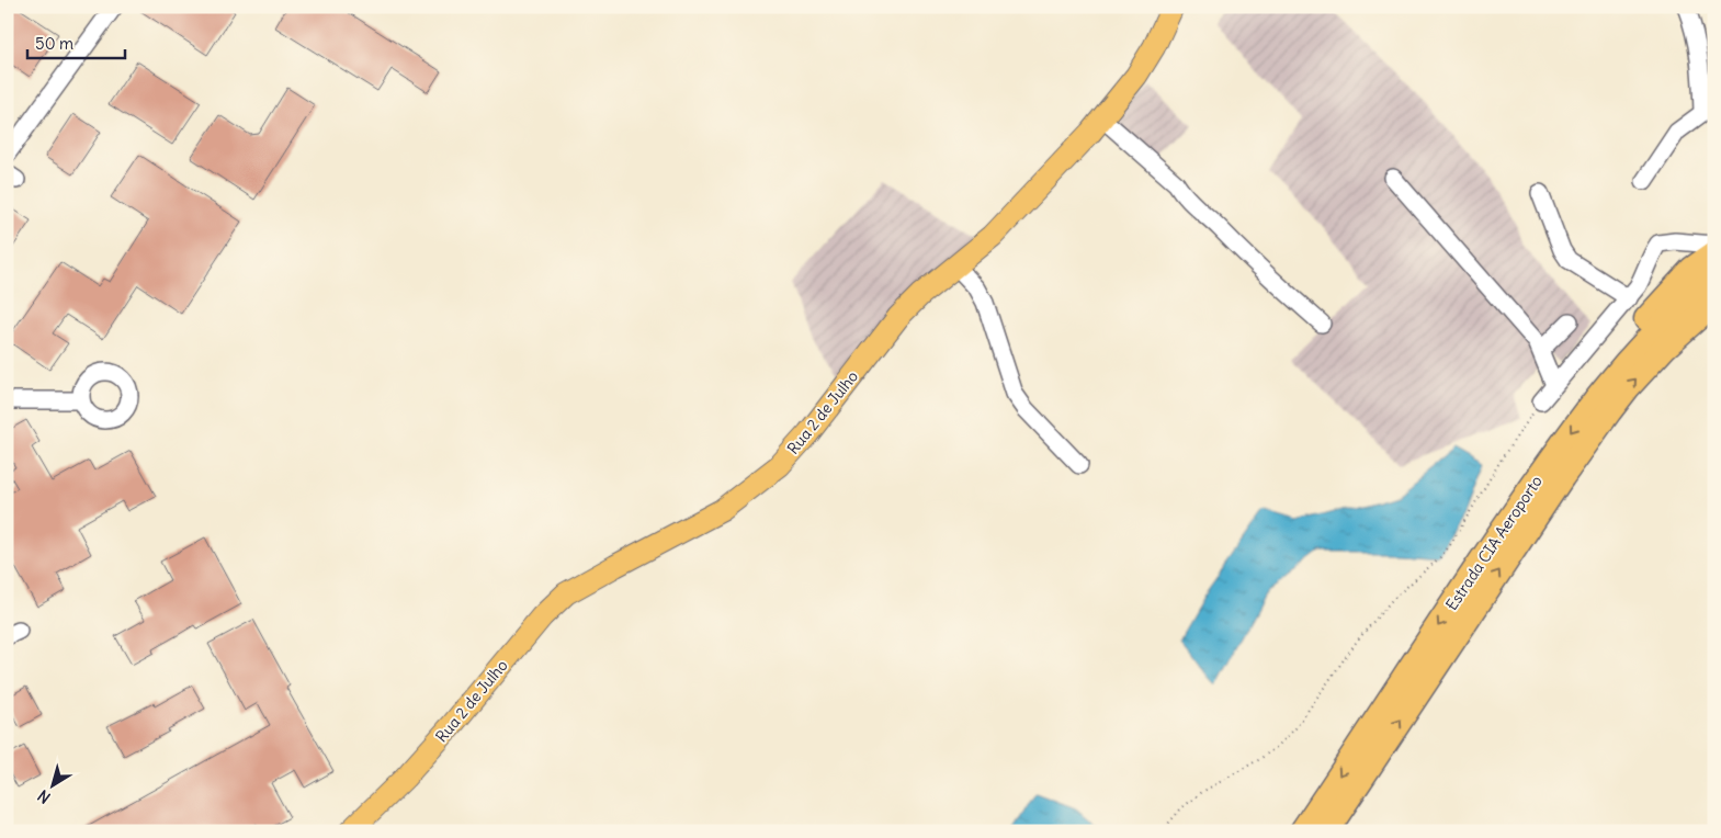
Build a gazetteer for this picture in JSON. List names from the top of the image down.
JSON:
{
  "streets": {
    "highway": ["Estrada CIA Aeroporto"],
    "main road": ["Rua 2 de Julho"]
  },
  "scale_bar": "50 m",
  "north": "bottom left"
}
